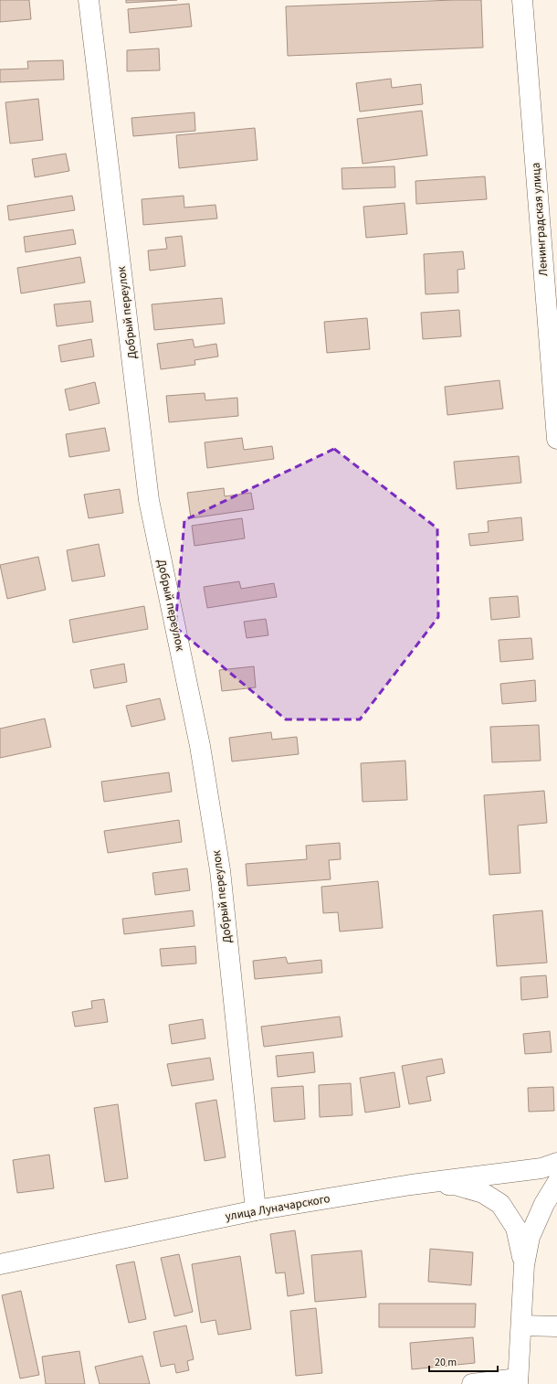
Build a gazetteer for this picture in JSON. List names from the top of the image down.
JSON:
{
  "streets": {
    "street": ["Ленинградская улица", "Добрый переулок", "улица Луначарского"]
  },
  "crossings": [
    ["Добрый переулок", "улица Луначарского"]
  ],
  "scale_bar": "20 m"
}
